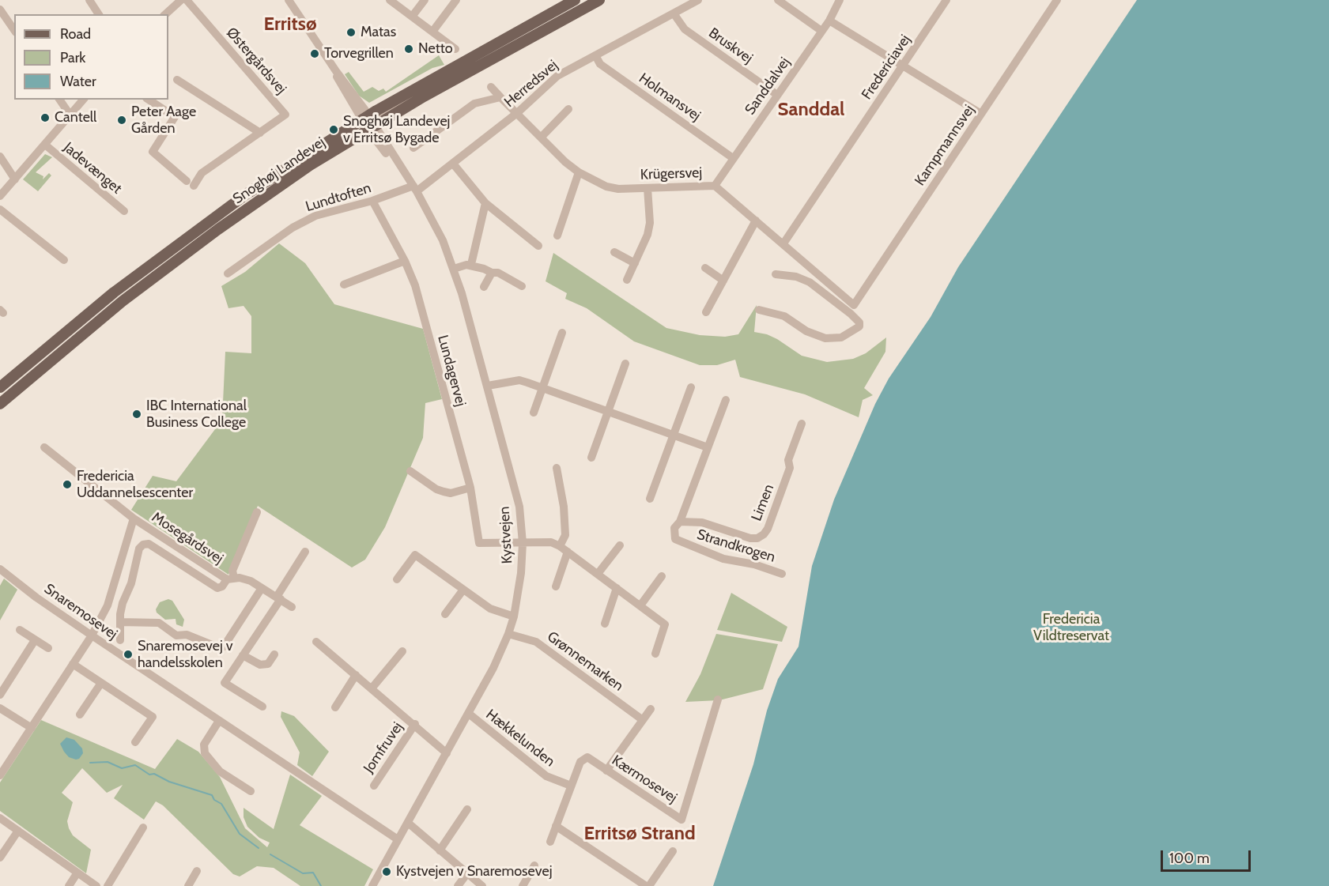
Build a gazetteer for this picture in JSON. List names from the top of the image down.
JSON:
{
  "streets": {
    "main road": ["Snoghøj Landevej"],
    "street": [
      "Bruskvej",
      "Østergårdsvej",
      "Fredericiavej",
      "Herredsvej",
      "Sanddalvej",
      "Holmansvej",
      "Kampmannsvej",
      "Jadevænget",
      "Krügersvej",
      "Lundtoften",
      "Lundagervej",
      "Limen",
      "Kystvejen",
      "Mosegårdsvej",
      "Strandkrogen",
      "Snaremosevej",
      "Grønnemarken",
      "Hækkelunden",
      "Jomfruvej",
      "Kærmosevej"
    ]
  },
  "crossings": [
    ["Bruskvej", "Herredsvej"],
    ["Bruskvej", "Sanddalvej"],
    ["Fredericiavej", "Krügersvej"],
    ["Herredsvej", "Holmansvej"],
    ["Herredsvej", "Krügersvej"],
    ["Herredsvej", "Lundtoften"],
    ["Herredsvej", "Kystvejen"],
    ["Sanddalvej", "Holmansvej"],
    ["Sanddalvej", "Krügersvej"],
    ["Kampmannsvej", "Krügersvej"],
    ["Snoghøj Landevej", "Kystvejen"],
    ["Lundtoften", "Lundagervej"],
    ["Lundtoften", "Kystvejen"],
    ["Lundagervej", "Kystvejen"],
    ["Limen", "Strandkrogen"],
    ["Kystvejen", "Snaremosevej"],
    ["Kystvejen", "Grønnemarken"],
    ["Kystvejen", "Hækkelunden"],
    ["Kystvejen", "Jomfruvej"],
    ["Mosegårdsvej", "Snaremosevej"],
    ["Hækkelunden", "Kærmosevej"]
  ],
  "districts": ["Erritsø", "Sanddal", "Erritsø Strand"],
  "parks": ["Fredericia Vildtreservat"],
  "places": [
    "Matas",
    "Netto",
    "Torvegrillen",
    "Cantell",
    "Peter Aage Gården",
    "Snoghøj Landevej v Erritsø Bygade",
    "IBC International Business College",
    "Fredericia Uddannelsescenter",
    "Snaremosevej v handelsskolen",
    "Kystvejen v Snaremosevej"
  ],
  "legend": ["Road", "Park", "Water"],
  "scale_bar": "100 m"
}
